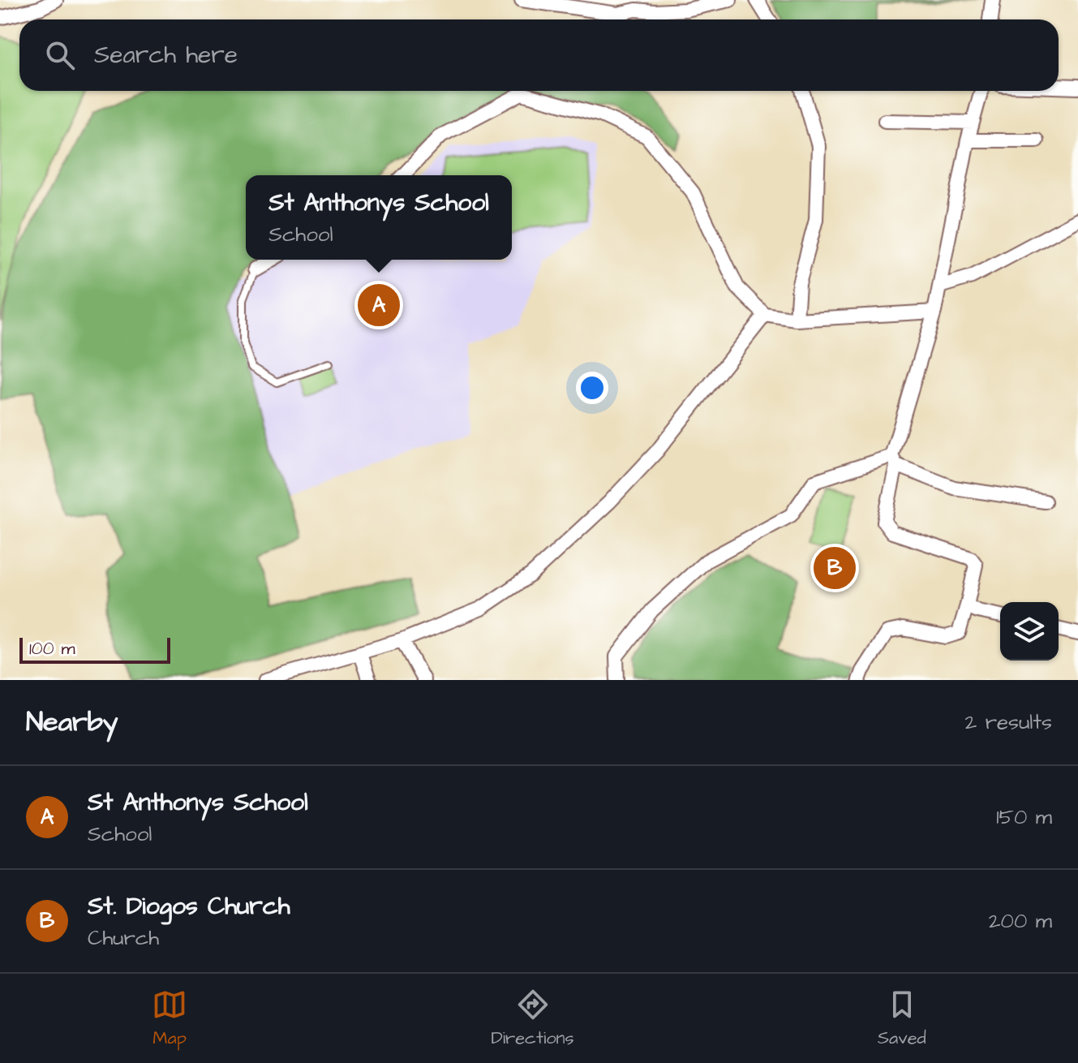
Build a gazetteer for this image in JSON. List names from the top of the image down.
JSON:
{
  "scale_bar": "100 m",
  "page": {
    "search": "Search here",
    "popup": ["St Anthonys School", "School"],
    "pins": ["A", "B"],
    "scale": "100 m",
    "heading": ["Nearby", "2 results"],
    "list": [
      {
        "mark": "A",
        "name": "St Anthonys School",
        "note": "School",
        "value": "150 m"
      },
      {
        "mark": "B",
        "name": "St. Diogos Church",
        "note": "Church",
        "value": "200 m"
      }
    ],
    "nav": ["Map", "Directions", "Saved"]
  }
}
